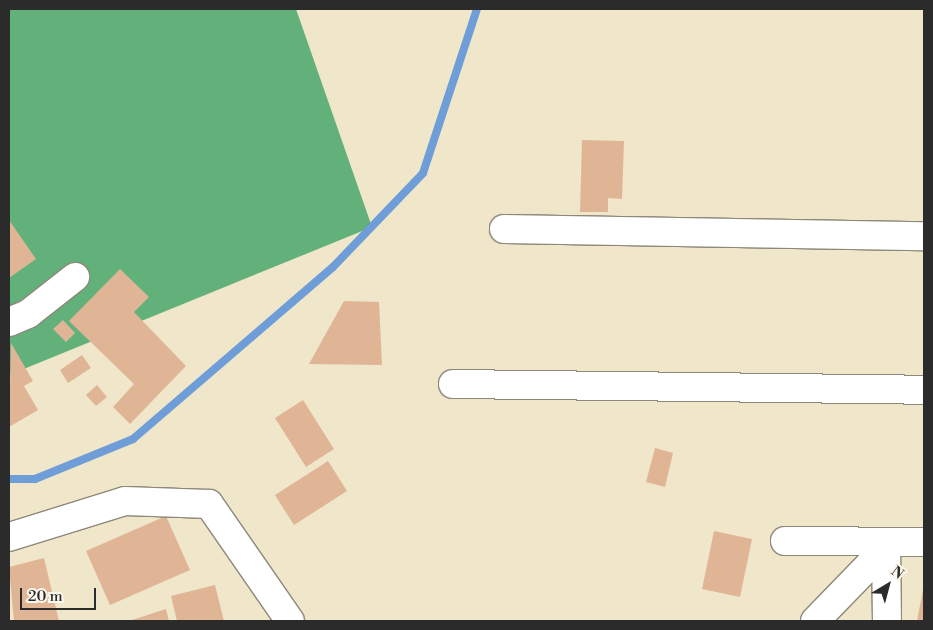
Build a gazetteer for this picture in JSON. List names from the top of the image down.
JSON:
{
  "scale_bar": "20 m",
  "north": "top right"
}
